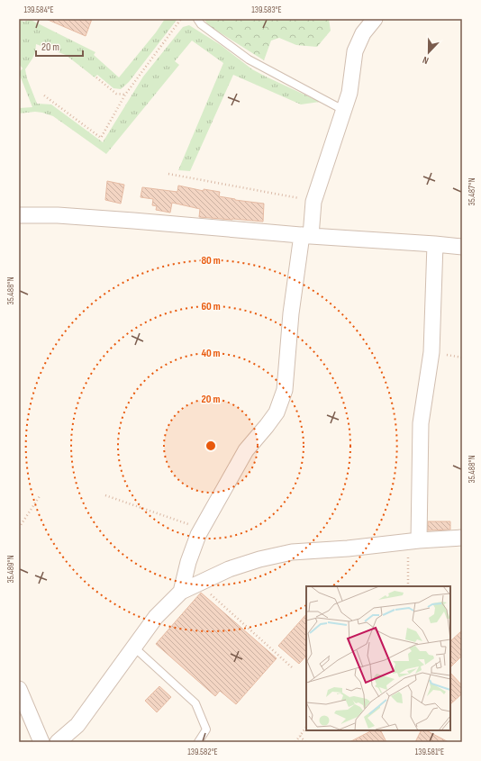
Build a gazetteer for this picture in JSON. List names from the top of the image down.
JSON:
{
  "scale_bar": "20 m",
  "north": "bottom",
  "coordinates": [
    "139.584°E",
    "139.583°E",
    "35.487°N",
    "35.488°N",
    "35.489°N",
    "139.582°E",
    "139.581°E"
  ],
  "rings": [
    "80 m",
    "60 m",
    "40 m",
    "20 m"
  ]
}
